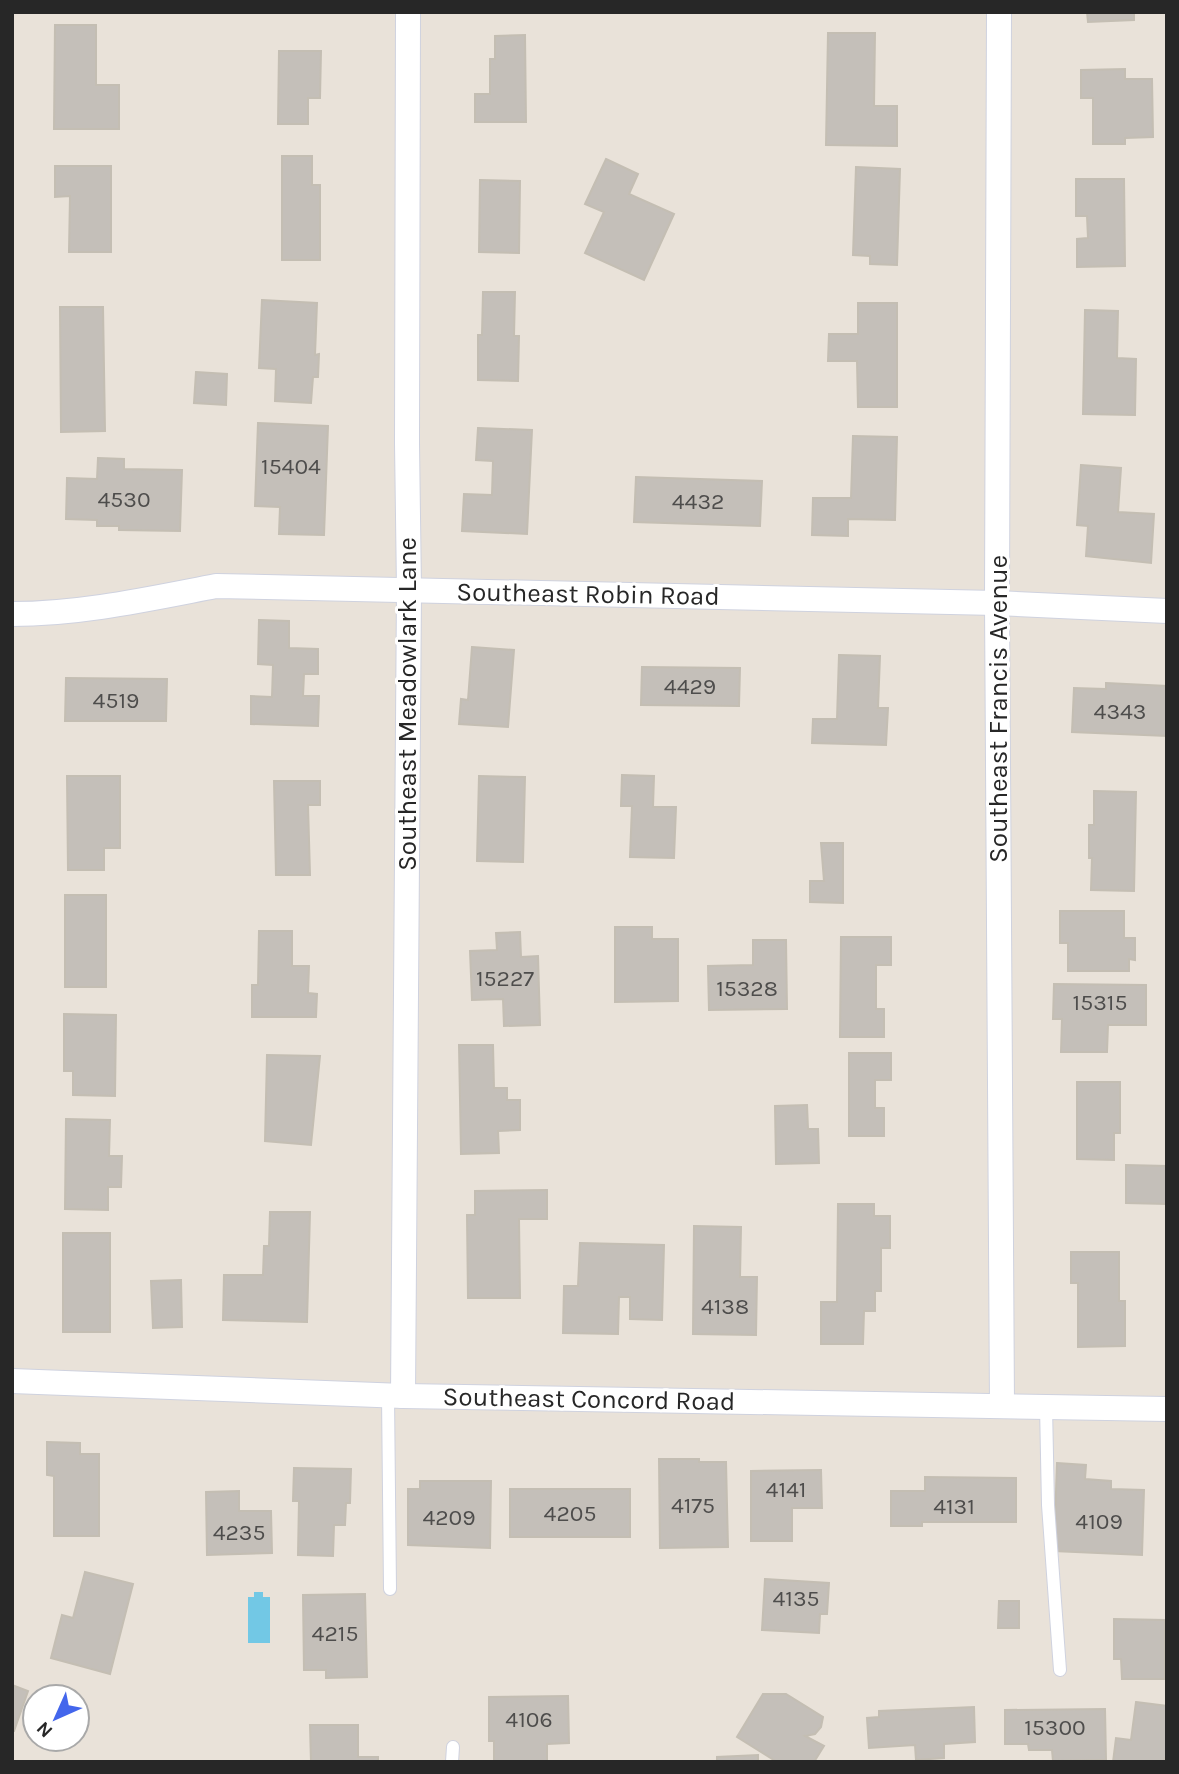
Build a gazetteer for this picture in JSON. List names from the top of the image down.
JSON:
{
  "streets": {
    "street": [
      "Southeast Robin Road",
      "Southeast Meadowlark Lane",
      "Southeast Francis Avenue",
      "Southeast Concord Road"
    ]
  },
  "crossings": [
    ["Southeast Robin Road", "Southeast Meadowlark Lane"],
    ["Southeast Robin Road", "Southeast Francis Avenue"],
    ["Southeast Meadowlark Lane", "Southeast Concord Road"],
    ["Southeast Francis Avenue", "Southeast Concord Road"]
  ],
  "house_numbers": [
    "15404",
    "4530",
    "4432",
    "4429",
    "4519",
    "4343",
    "15227",
    "15328",
    "15315",
    "4138",
    "4141",
    "4175",
    "4131",
    "4205",
    "4209",
    "4109",
    "4235",
    "4135",
    "4215",
    "4106",
    "15300"
  ],
  "north": "bottom left"
}
